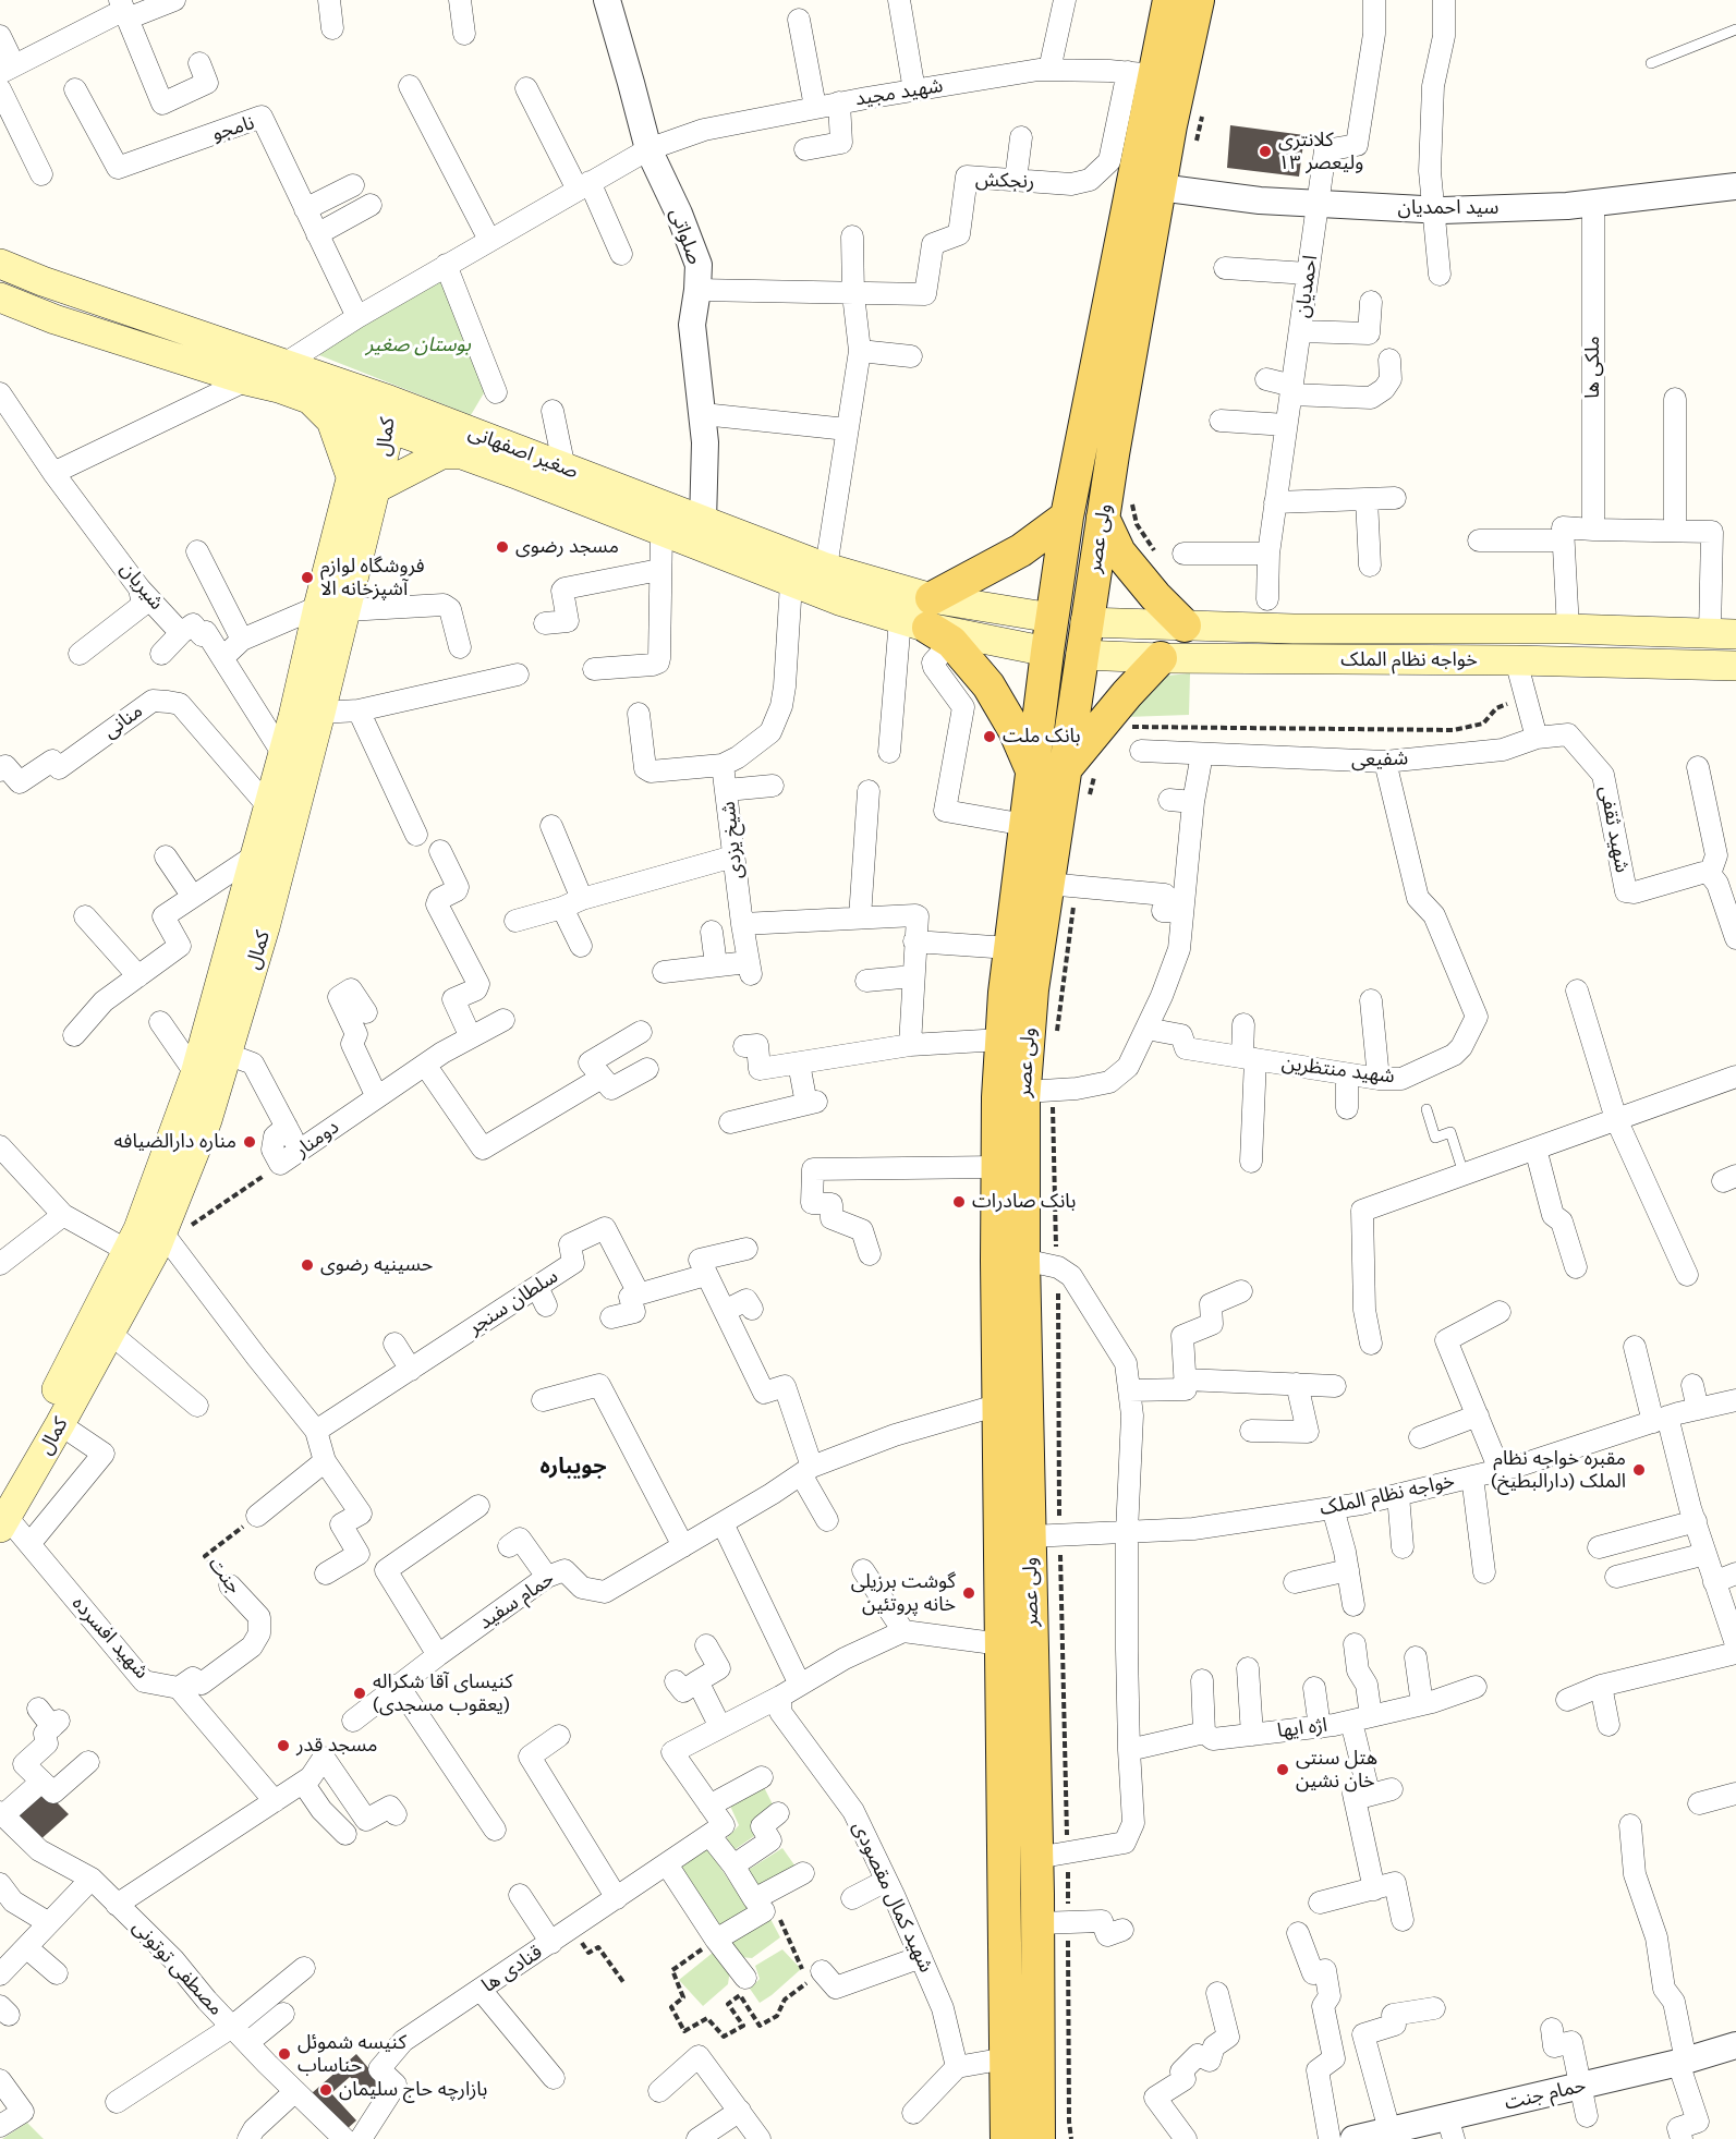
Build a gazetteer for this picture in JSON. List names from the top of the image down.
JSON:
{
  "streets": {
    "main road": [
      "کمال",
      "صغیر اصفهانی",
      "ولی عصر",
      "خواجه نظام الملک"
    ],
    "street": [
      "شهید مجید",
      "نامجو",
      "رنجکش",
      "سید احمدیان",
      "صلواتی",
      "احمدیان",
      "ملکی ها",
      "شیریان",
      "منانی",
      "شفیعی",
      "شهید ثقفی",
      "شیخ یزدی",
      "شهید منتظرین",
      "دومنار",
      "سلطان سنجر",
      "جنت",
      "حمام سفید",
      "شهید افسرده",
      "اژه ایها",
      "شهید کمال مقصودی",
      "مصطفی توتونی",
      "قنادی ها",
      "حمام جنت"
    ]
  },
  "crossings": [
    ["شهید مجید", "نامجو"],
    ["شهید مجید", "رنجکش"],
    ["شهید مجید", "صلواتی"],
    ["شهید مجید", "صغیر اصفهانی"],
    ["شهید مجید", "ولی عصر"],
    ["رنجکش", "صلواتی"],
    ["رنجکش", "ولی عصر"],
    ["سید احمدیان", "احمدیان"],
    ["سید احمدیان", "ملکی ها"],
    ["سید احمدیان", "ولی عصر"],
    ["صلواتی", "صغیر اصفهانی"],
    ["کمال", "صغیر اصفهانی"],
    ["کمال", "منانی"],
    ["کمال", "شهید افسرده"],
    ["صغیر اصفهانی", "ولی عصر"],
    ["ولی عصر", "خواجه نظام الملک"],
    ["ولی عصر", "حمام سفید"],
    ["شفیعی", "شهید ثقفی"],
    ["شفیعی", "شهید منتظرین"],
    ["جنت", "شهید افسرده"]
  ],
  "districts": ["جویباره"],
  "parks": ["بوستان صغیر"],
  "places": [
    "کلانتری ۱۳ ولیعصر",
    "مسجد رضوی",
    "فروشگاه لوازم آشپزخانه الا",
    "بانک ملت",
    "مناره دارالضیافه",
    "بانک صادرات",
    "حسینیه رضوی",
    "مقبره خواجه نظام الملک (دارالبطیخ)",
    "گوشت برزیلی خانه پروتئین",
    "کنیسای آقا شکراله (یعقوب مسجدی)",
    "مسجد قدر",
    "هتل سنتی خان نشین",
    "کنیسه شموئل حناساب",
    "بازارچه حاج سلیمان"
  ]
}
